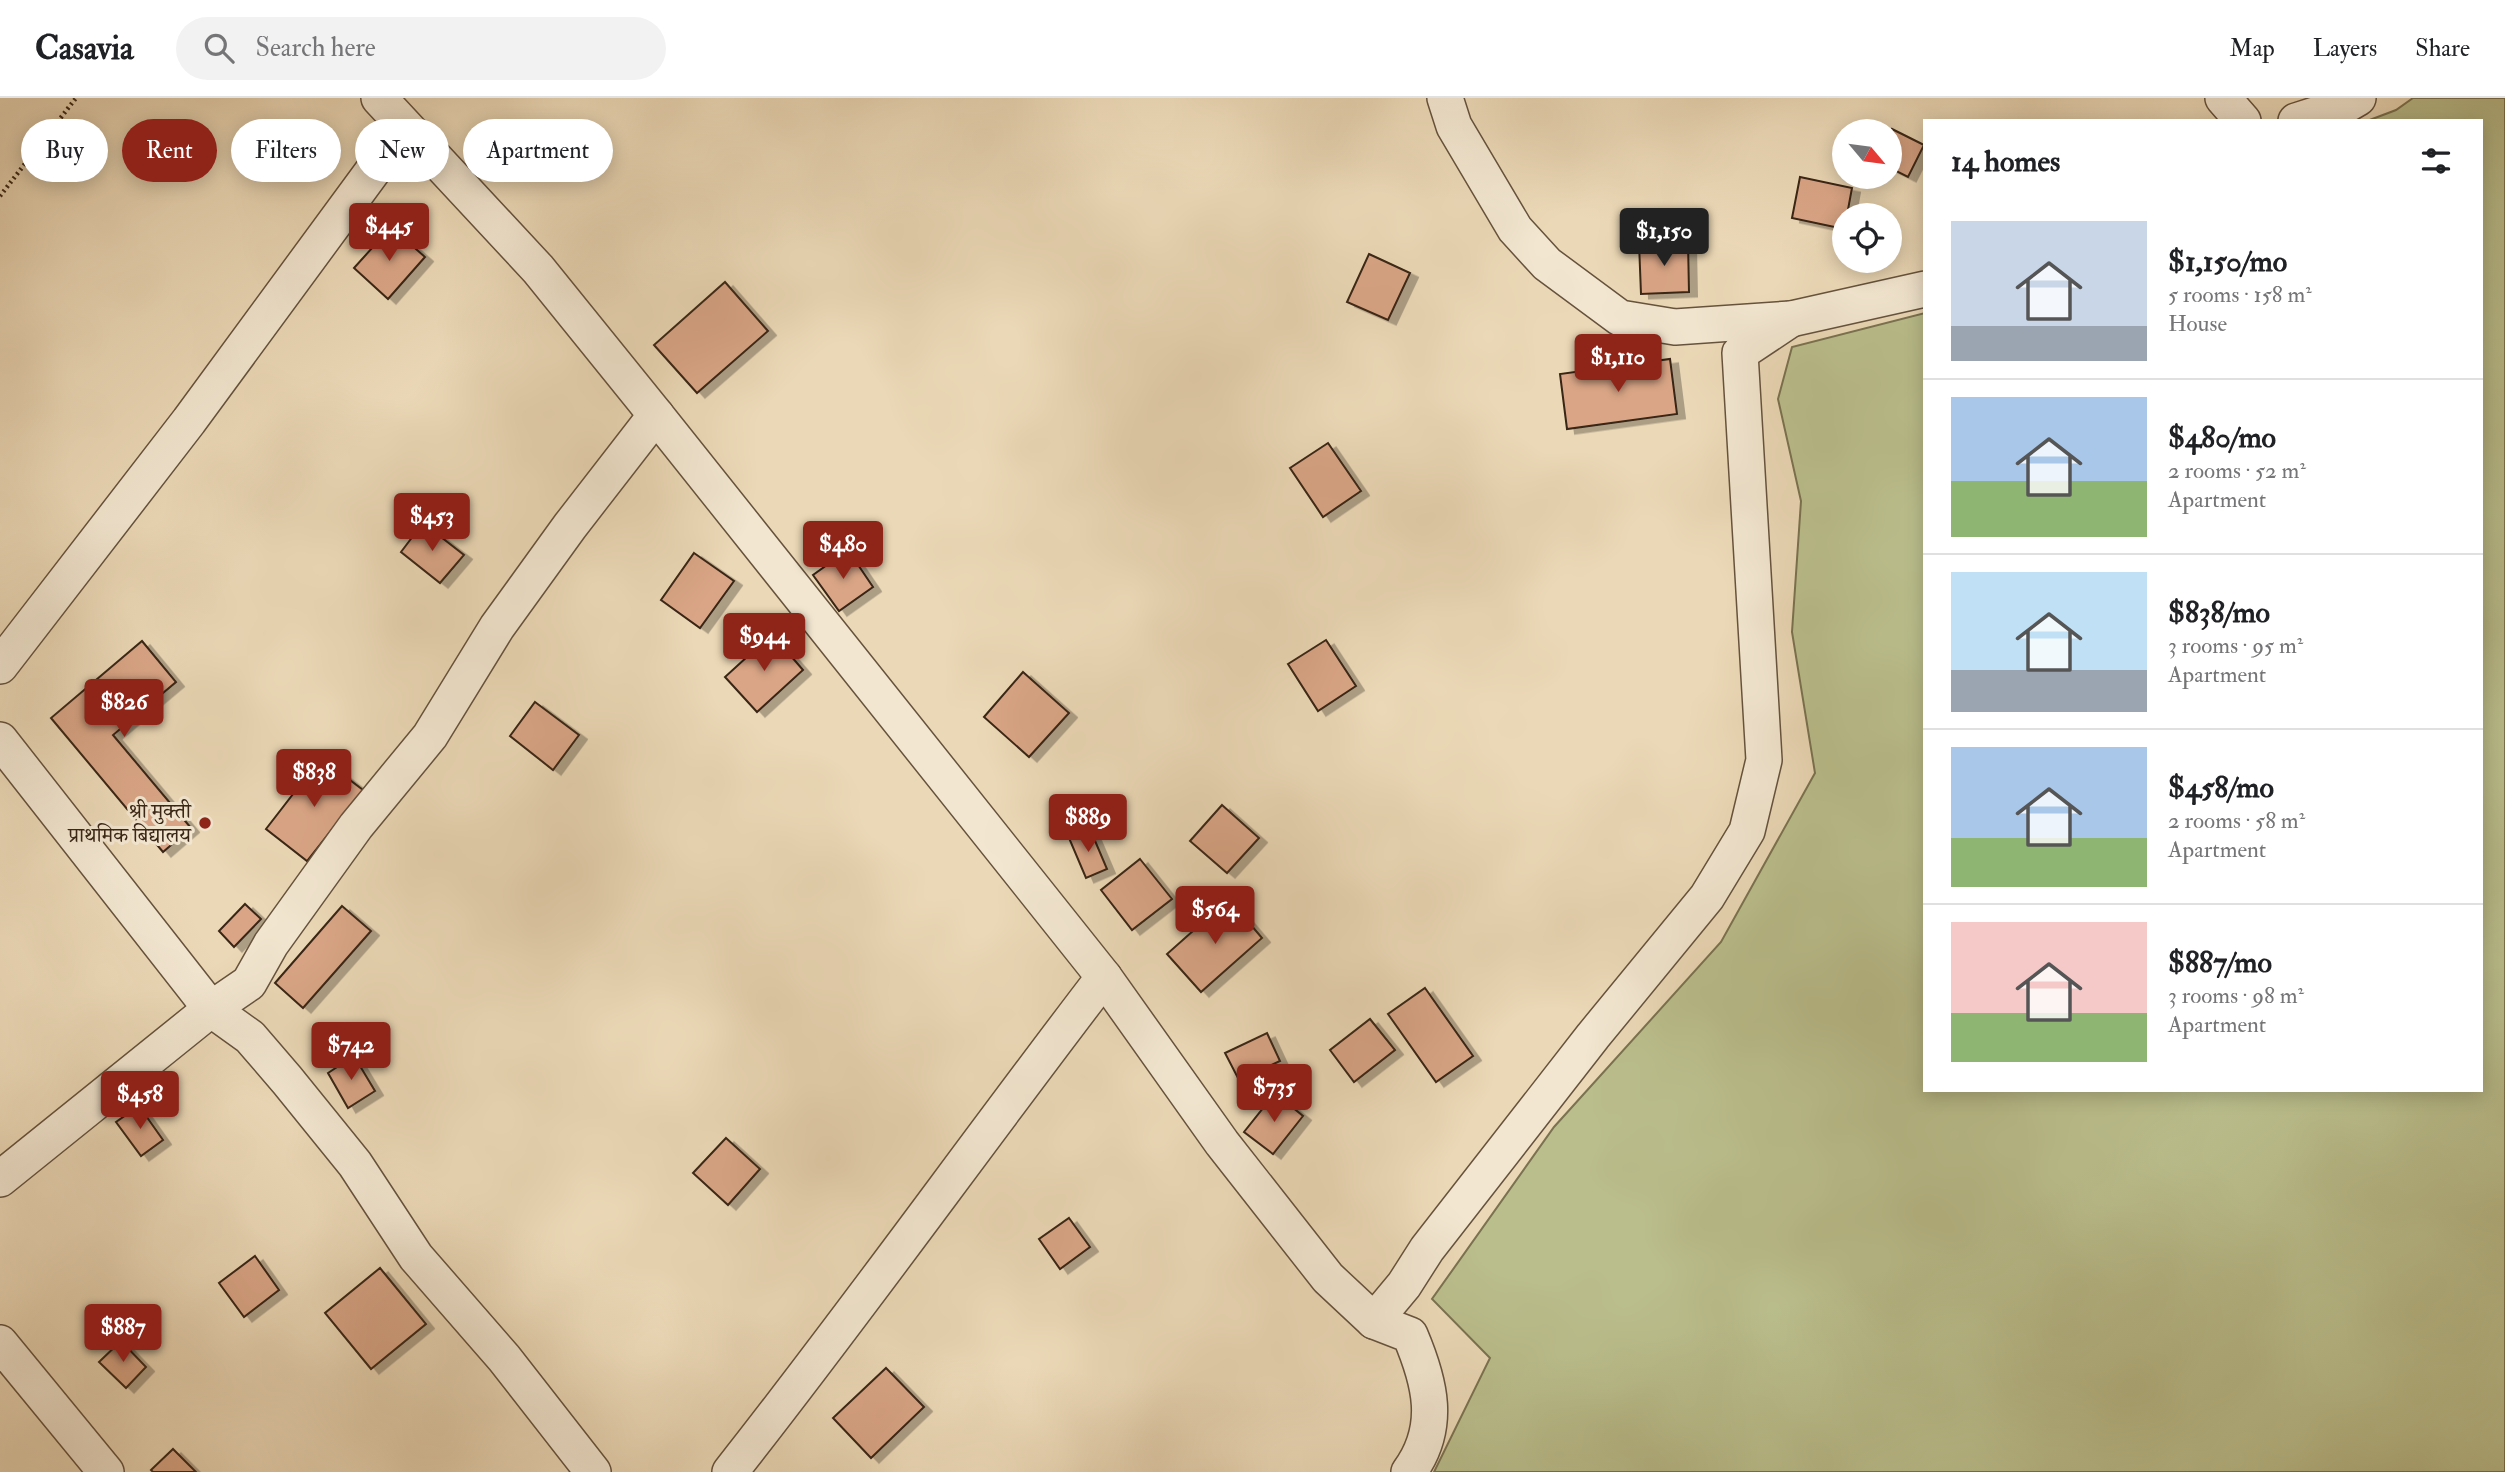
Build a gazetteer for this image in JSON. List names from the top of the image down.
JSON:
{
  "places": ["श्री मुक्ती प्राथमिक बिद्यालय"],
  "north": "bottom right",
  "page": {
    "header": "Casavia",
    "search": "Search here",
    "nav": ["Map", "Layers", "Share"],
    "chip": [
      "Buy",
      "Rent",
      "Filters",
      "New",
      "Apartment"
    ],
    "heading": "14 homes",
    "price": [
      "$445",
      "$1,150",
      "$1,110",
      "$453",
      "$480",
      "$944",
      "$826",
      "$838",
      "$889",
      "$564",
      "$742",
      "$735",
      "$458",
      "$887"
    ],
    "list": [
      {
        "name": "$1,150/mo",
        "note": "5 rooms · 158 m² · House"
      },
      {
        "name": "$480/mo",
        "note": "2 rooms · 52 m² · Apartment"
      },
      {
        "name": "$838/mo",
        "note": "3 rooms · 95 m² · Apartment"
      },
      {
        "name": "$458/mo",
        "note": "2 rooms · 58 m² · Apartment"
      },
      {
        "name": "$887/mo",
        "note": "3 rooms · 98 m² · Apartment"
      }
    ]
  }
}
